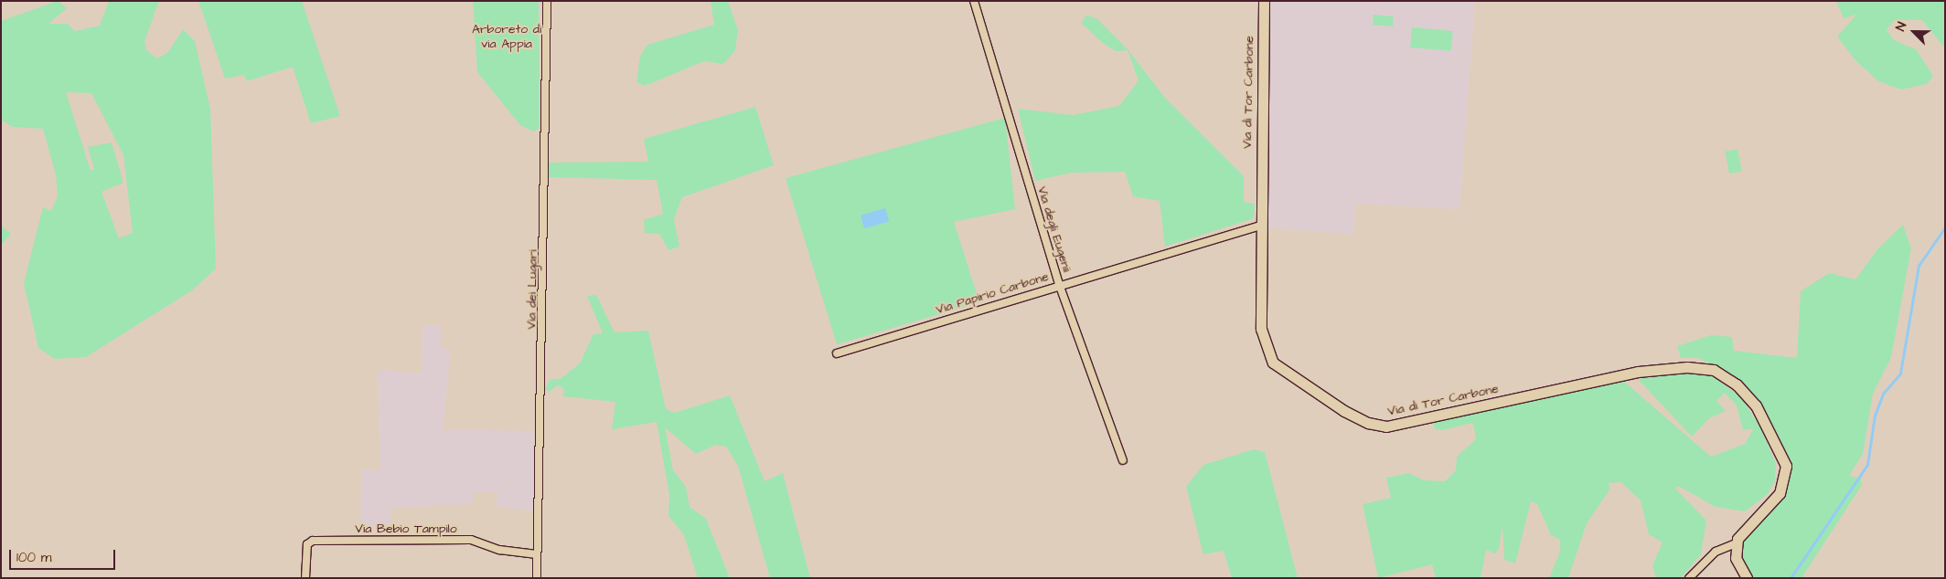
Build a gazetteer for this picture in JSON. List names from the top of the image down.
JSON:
{
  "streets": {
    "main road": ["Via di Tor Carbone"],
    "street": [
      "Via degli Eugenii",
      "Via dei Lugari",
      "Via Papirio Carbone",
      "Via Bebio Tampilo"
    ]
  },
  "crossings": [
    ["Via di Tor Carbone", "Via Papirio Carbone"],
    ["Via degli Eugenii", "Via Papirio Carbone"],
    ["Via dei Lugari", "Via Bebio Tampilo"]
  ],
  "parks": ["Arboreto di via Appia"],
  "scale_bar": "100 m",
  "north": "top left"
}
